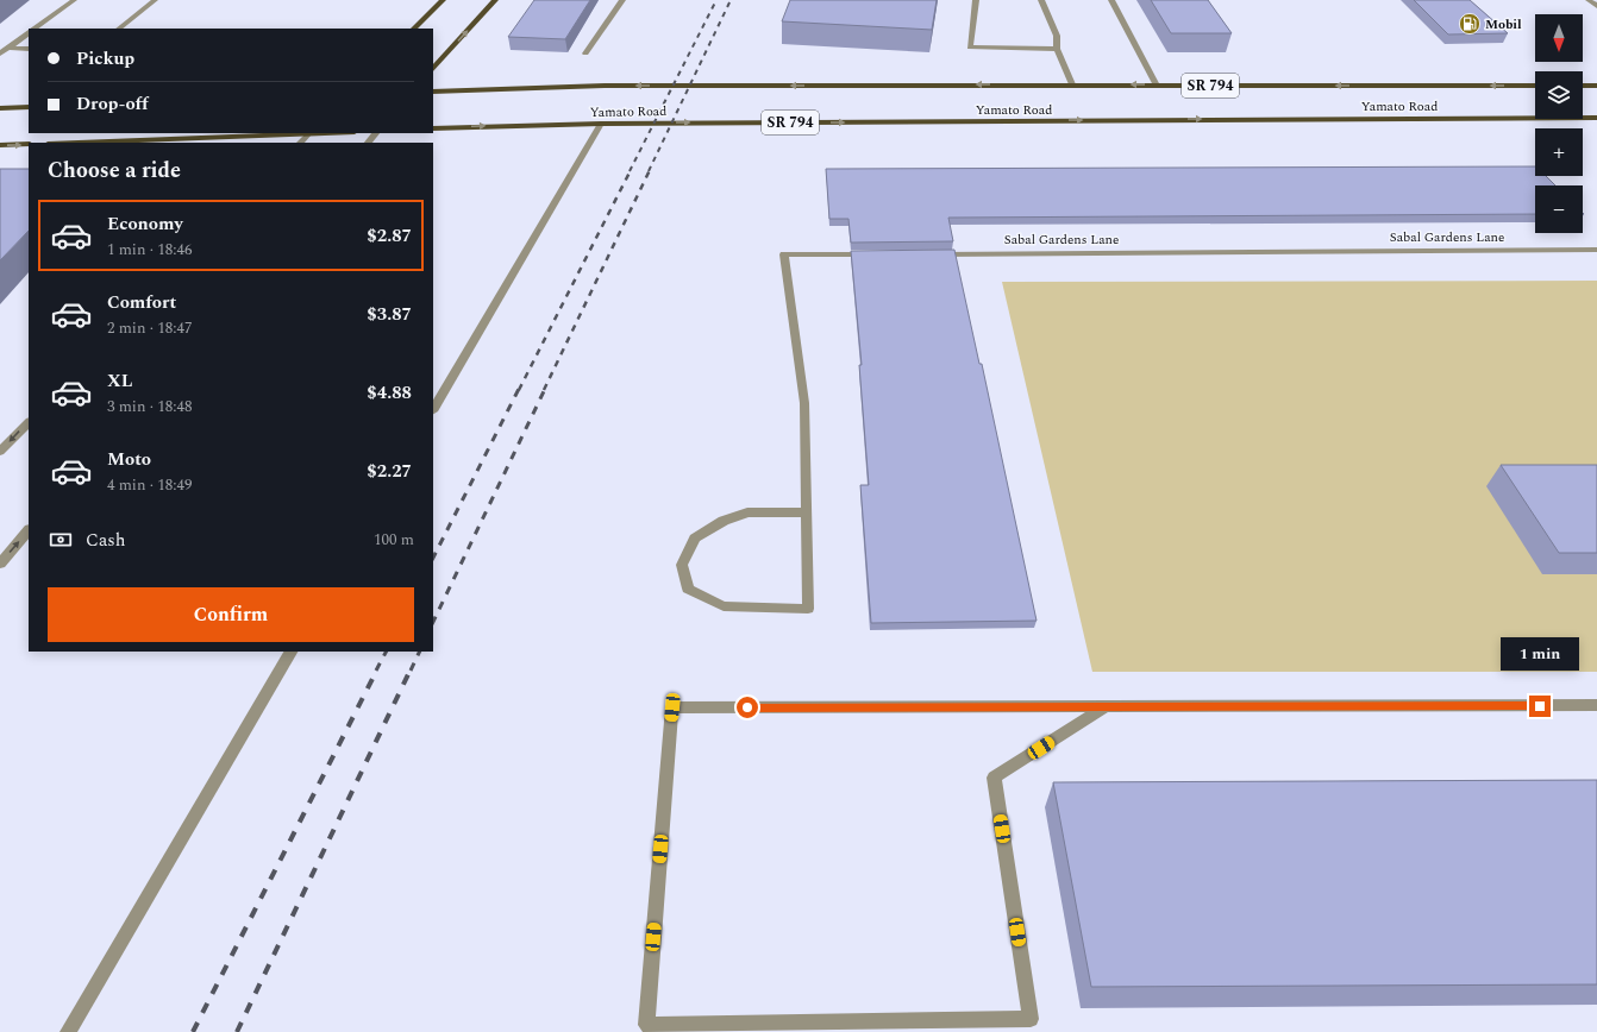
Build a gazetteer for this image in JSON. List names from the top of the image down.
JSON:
{
  "streets": {
    "main road": ["SR 794", "Yamato Road"],
    "street": ["Sabal Gardens Lane"]
  },
  "places": {
    "fuel station": ["Mobil"]
  },
  "north": "bottom",
  "page": {
    "map_buttons": ["+", "−"],
    "banner": ["Pickup", "Drop-off"],
    "heading": "Choose a ride",
    "list": [
      {
        "name": "Economy",
        "note": "1 min · 18:46",
        "value": "$2.87"
      },
      {
        "name": "Comfort",
        "note": "2 min · 18:47",
        "value": "$3.87"
      },
      {
        "name": "XL",
        "note": "3 min · 18:48",
        "value": "$4.88"
      },
      {
        "name": "Moto",
        "note": "4 min · 18:49",
        "value": "$2.27"
      }
    ],
    "pay": ["Cash", "100 m"],
    "buttons": "Confirm",
    "bubble": "1 min"
  }
}
